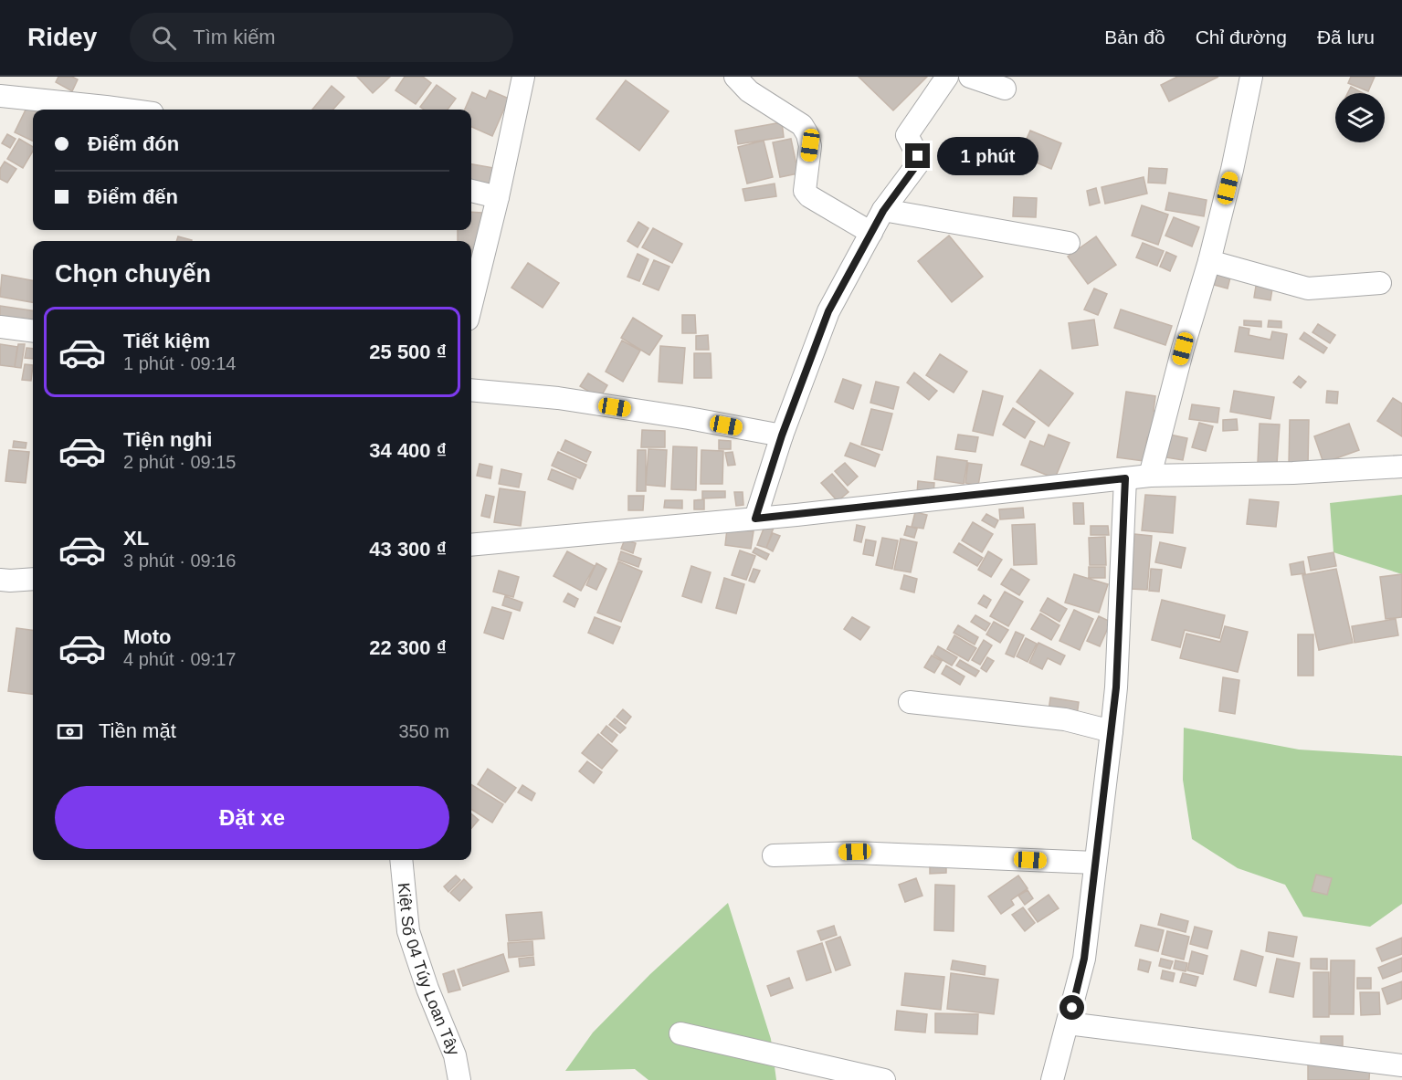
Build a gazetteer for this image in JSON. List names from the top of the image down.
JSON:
{
  "streets": {
    "street": ["Kiệt Số 04 Túy Loan Tây"]
  },
  "page": {
    "header": "Ridey",
    "search": "Tìm kiếm",
    "nav": ["Bản đồ", "Chỉ đường", "Đã lưu"],
    "banner": ["Điểm đón", "Điểm đến"],
    "bubble": "1 phút",
    "heading": "Chọn chuyến",
    "list": [
      {
        "name": "Tiết kiệm",
        "note": "1 phút · 09:14",
        "value": "25 500 ₫"
      },
      {
        "name": "Tiện nghi",
        "note": "2 phút · 09:15",
        "value": "34 400 ₫"
      },
      {
        "name": "XL",
        "note": "3 phút · 09:16",
        "value": "43 300 ₫"
      },
      {
        "name": "Moto",
        "note": "4 phút · 09:17",
        "value": "22 300 ₫"
      }
    ],
    "pay": ["Tiền mặt", "350 m"],
    "buttons": "Đặt xe"
  }
}
